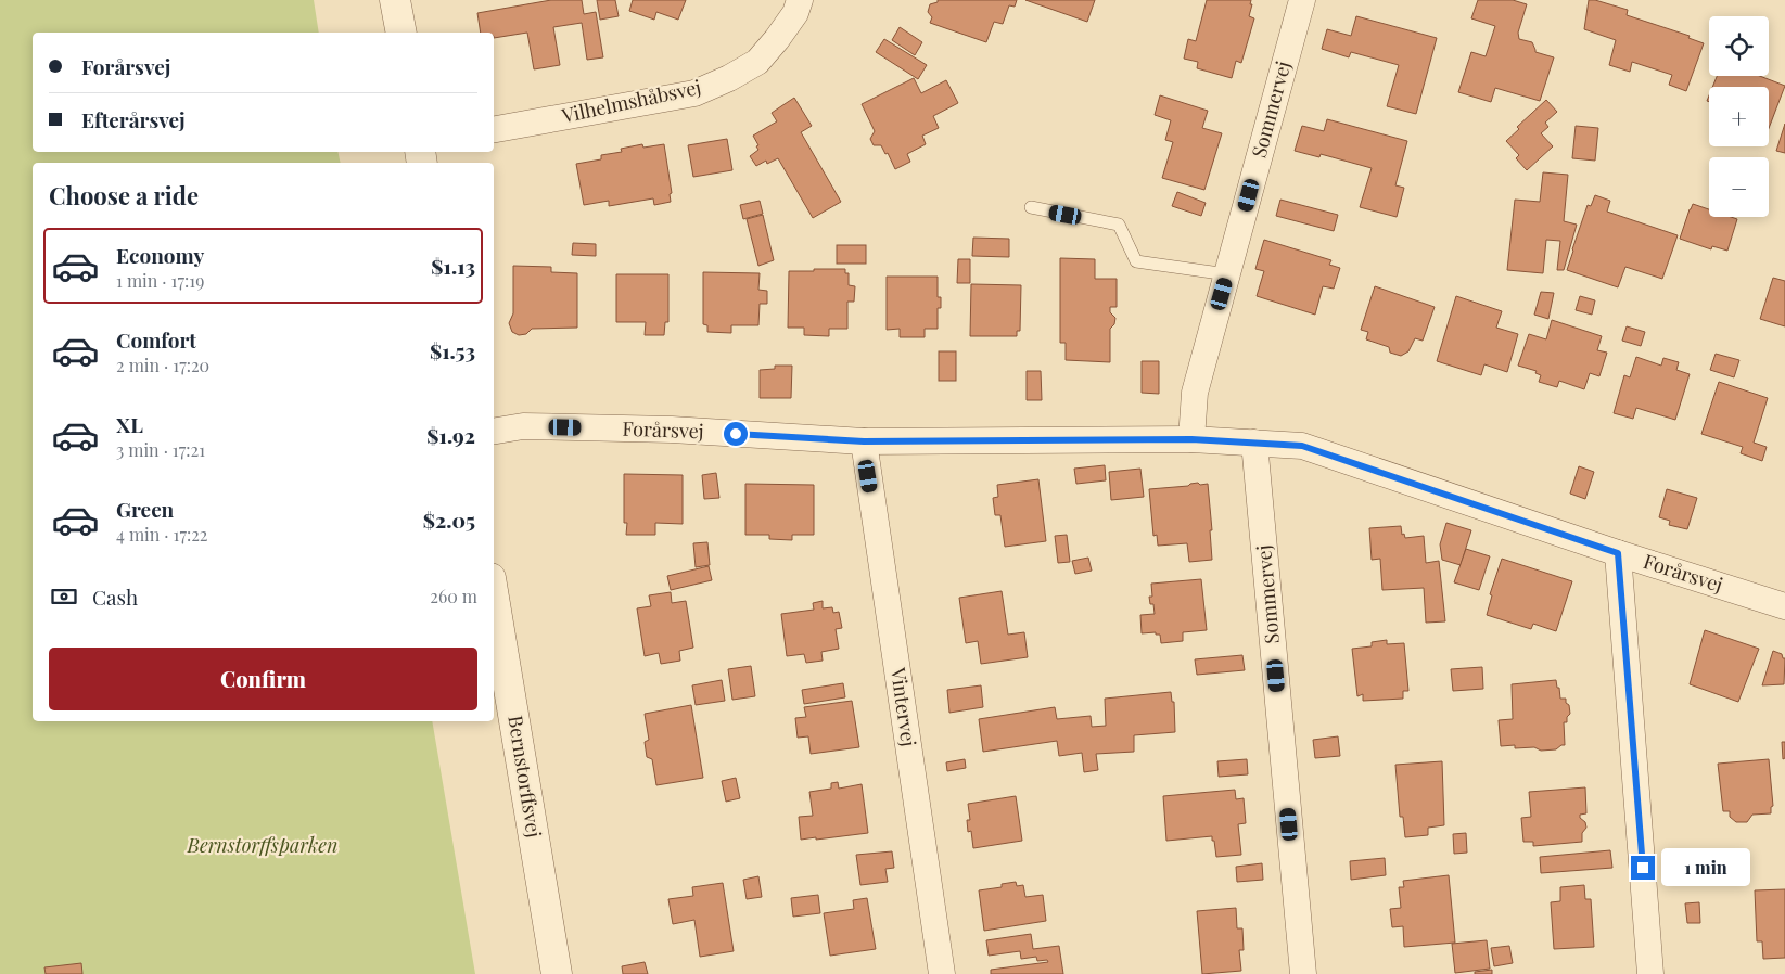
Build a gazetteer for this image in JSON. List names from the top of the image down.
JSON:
{
  "streets": {
    "street": [
      "Vilhelmshåbsvej",
      "Sommervej",
      "Forårsvej",
      "Vintervej",
      "Bernstorffsvej"
    ]
  },
  "crossings": [
    ["Sommervej", "Forårsvej"],
    ["Forårsvej", "Vintervej"]
  ],
  "parks": ["Bernstorffsparken"],
  "page": {
    "map_buttons": ["+", "−"],
    "banner": ["Forårsvej", "Efterårsvej"],
    "heading": "Choose a ride",
    "list": [
      {
        "name": "Economy",
        "note": "1 min · 17:19",
        "value": "$1.13"
      },
      {
        "name": "Comfort",
        "note": "2 min · 17:20",
        "value": "$1.53"
      },
      {
        "name": "XL",
        "note": "3 min · 17:21",
        "value": "$1.92"
      },
      {
        "name": "Green",
        "note": "4 min · 17:22",
        "value": "$2.05"
      }
    ],
    "pay": ["Cash", "260 m"],
    "buttons": "Confirm",
    "bubble": "1 min"
  }
}
